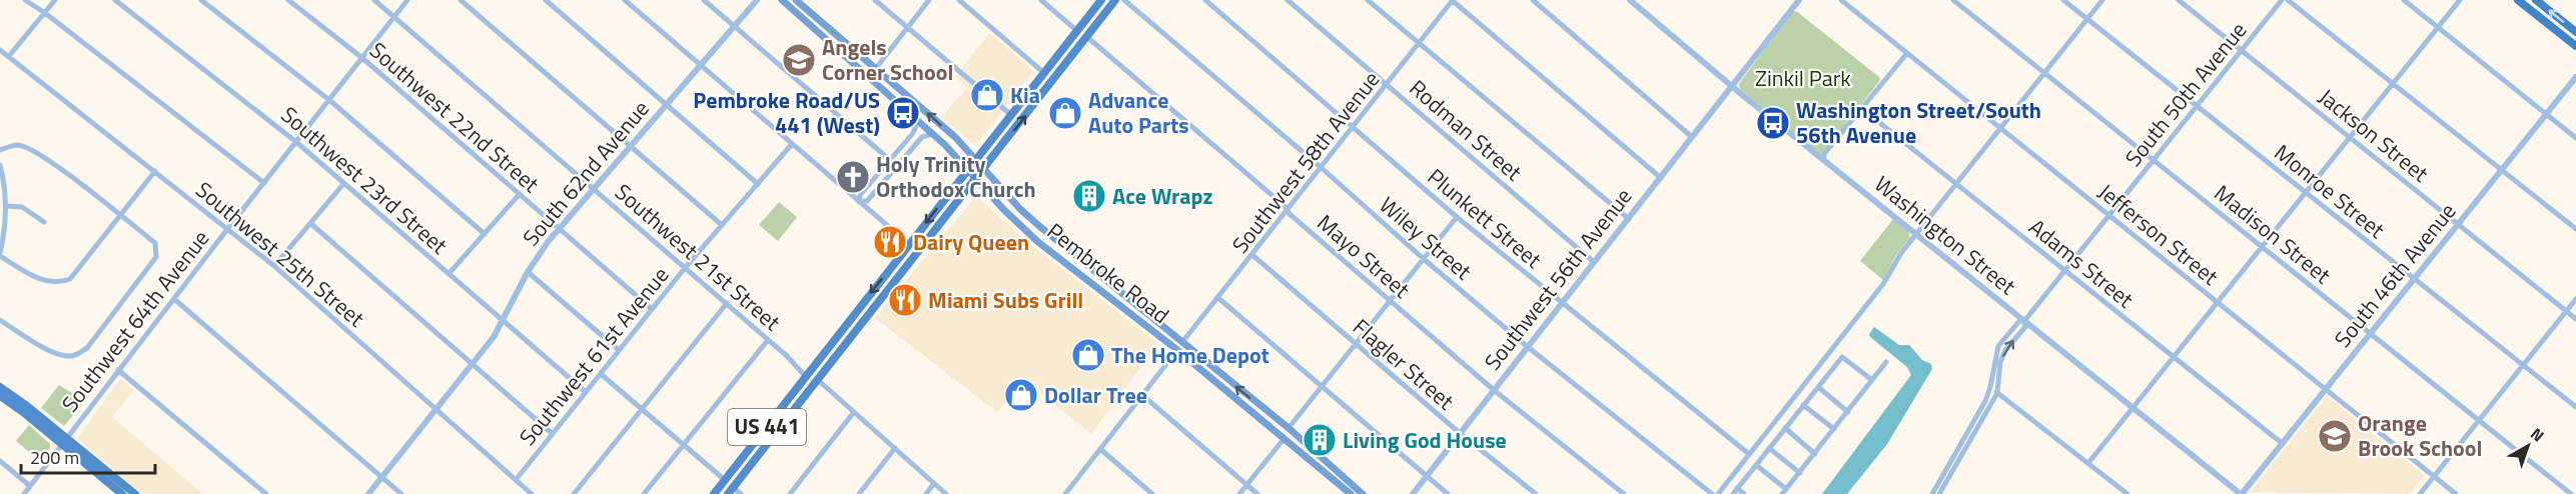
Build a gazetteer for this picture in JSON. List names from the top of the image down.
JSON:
{
  "streets": {
    "main road": ["Pembroke Road", "US 441"],
    "street": [
      "South 50th Avenue",
      "Southwest 22nd Street",
      "Rodman Street",
      "Jackson Street",
      "Southwest 58th Avenue",
      "South 62nd Avenue",
      "Southwest 23rd Street",
      "Monroe Street",
      "Plunkett Street",
      "Jefferson Street",
      "Madison Street",
      "Washington Street",
      "Wiley Street",
      "Southwest 25th Street",
      "Mayo Street",
      "Southwest 21st Street",
      "Adams Street",
      "South 46th Avenue",
      "Southwest 56th Avenue",
      "Southwest 64th Avenue",
      "Southwest 61st Avenue",
      "Flagler Street"
    ]
  },
  "crossings": [
    ["South 50th Avenue", "Jackson Street"],
    ["South 50th Avenue", "Monroe Street"],
    ["South 50th Avenue", "Jefferson Street"],
    ["South 50th Avenue", "Madison Street"],
    ["South 50th Avenue", "Washington Street"],
    ["South 50th Avenue", "Adams Street"],
    ["Southwest 22nd Street", "South 62nd Avenue"],
    ["Southwest 22nd Street", "Southwest 64th Avenue"],
    ["Southwest 22nd Street", "Southwest 61st Avenue"],
    ["Rodman Street", "Southwest 58th Avenue"],
    ["Rodman Street", "Southwest 56th Avenue"],
    ["Jackson Street", "South 46th Avenue"],
    ["Southwest 58th Avenue", "Plunkett Street"],
    ["Southwest 58th Avenue", "Wiley Street"],
    ["Southwest 58th Avenue", "Mayo Street"],
    ["Southwest 58th Avenue", "Pembroke Road"],
    ["Southwest 58th Avenue", "Flagler Street"],
    ["South 62nd Avenue", "Southwest 23rd Street"],
    ["South 62nd Avenue", "Southwest 25th Street"],
    ["South 62nd Avenue", "Southwest 21st Street"],
    ["Southwest 23rd Street", "Southwest 64th Avenue"],
    ["Southwest 23rd Street", "Southwest 61st Avenue"],
    ["Monroe Street", "South 46th Avenue"],
    ["Plunkett Street", "Southwest 56th Avenue"],
    ["Jefferson Street", "South 46th Avenue"],
    ["Madison Street", "South 46th Avenue"],
    ["Washington Street", "South 46th Avenue"],
    ["Washington Street", "Southwest 56th Avenue"],
    ["Wiley Street", "Southwest 56th Avenue"],
    ["Southwest 25th Street", "Southwest 64th Avenue"],
    ["Southwest 25th Street", "Southwest 61st Avenue"],
    ["Mayo Street", "Southwest 56th Avenue"],
    ["Mayo Street", "US 441"],
    ["Southwest 21st Street", "Southwest 64th Avenue"],
    ["Southwest 21st Street", "Southwest 61st Avenue"],
    ["Southwest 21st Street", "US 441"],
    ["Adams Street", "South 46th Avenue"],
    ["Pembroke Road", "US 441"],
    ["Southwest 56th Avenue", "Flagler Street"]
  ],
  "parks": ["Zinkil Park"],
  "places": {
    "school or university": ["Angels Corner School", "Orange Brook School"],
    "shop": [
      "Kia",
      "Advance Auto Parts",
      "The Home Depot",
      "Dollar Tree"
    ],
    "bus stop": ["Pembroke Road/US 441 (West)", "Washington Street/South 56th Avenue"],
    "church": ["Holy Trinity Orthodox Church"],
    "building": ["Ace Wrapz", "Living God House"],
    "restaurant": ["Dairy Queen", "Miami Subs Grill"]
  },
  "scale_bar": "200 m",
  "north": "top right"
}
